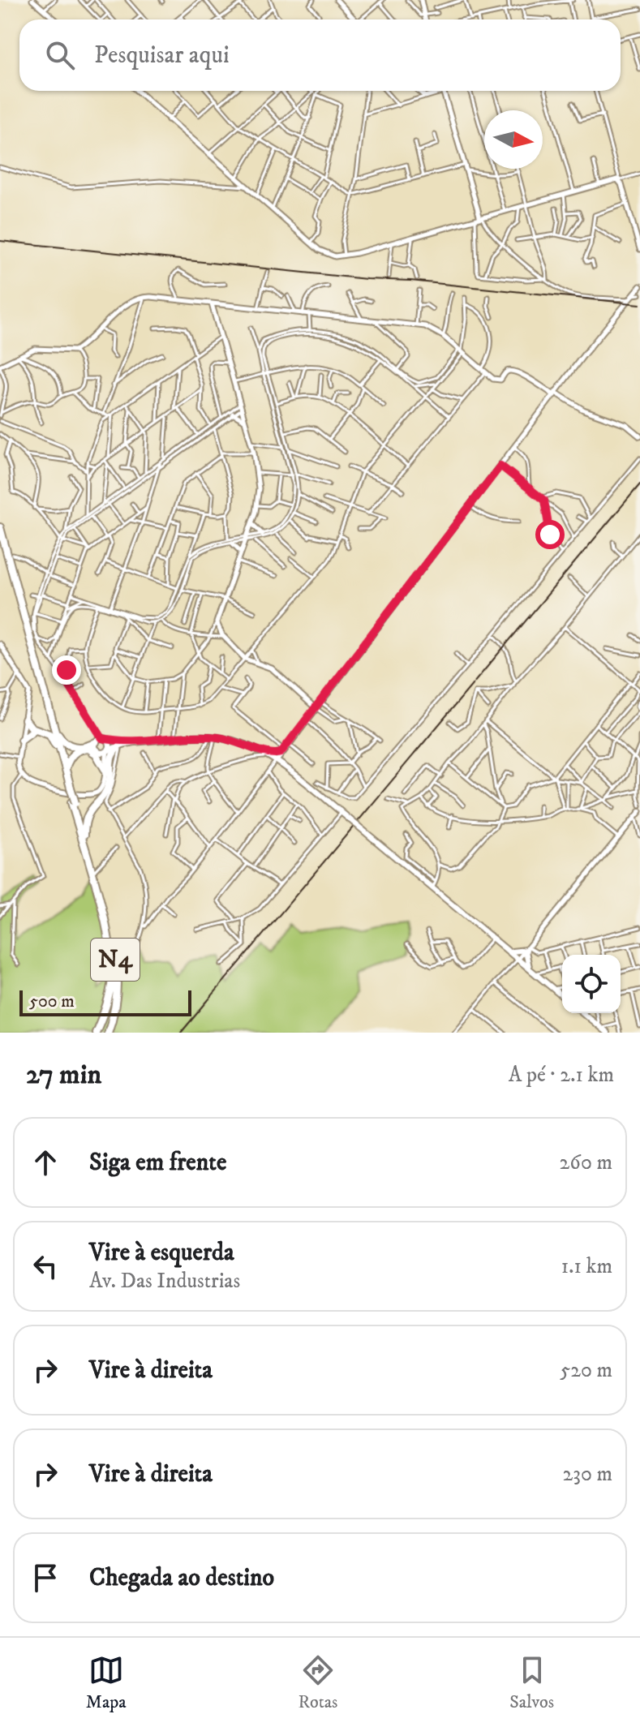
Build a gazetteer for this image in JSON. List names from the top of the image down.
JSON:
{
  "streets": {
    "highway": ["N4"]
  },
  "scale_bar": "500 m",
  "north": "right",
  "page": {
    "search": "Pesquisar aqui",
    "scale": "500 m",
    "heading": ["27 min", "A pé · 2.1 km"],
    "list": [
      ["Siga em frente", "260 m"],
      ["Vire à esquerda", "Av. Das Industrias", "1.1 km"],
      ["Vire à direita", "520 m"],
      ["Vire à direita", "230 m"],
      "Chegada ao destino"
    ],
    "nav": ["Mapa", "Rotas", "Salvos"]
  }
}
